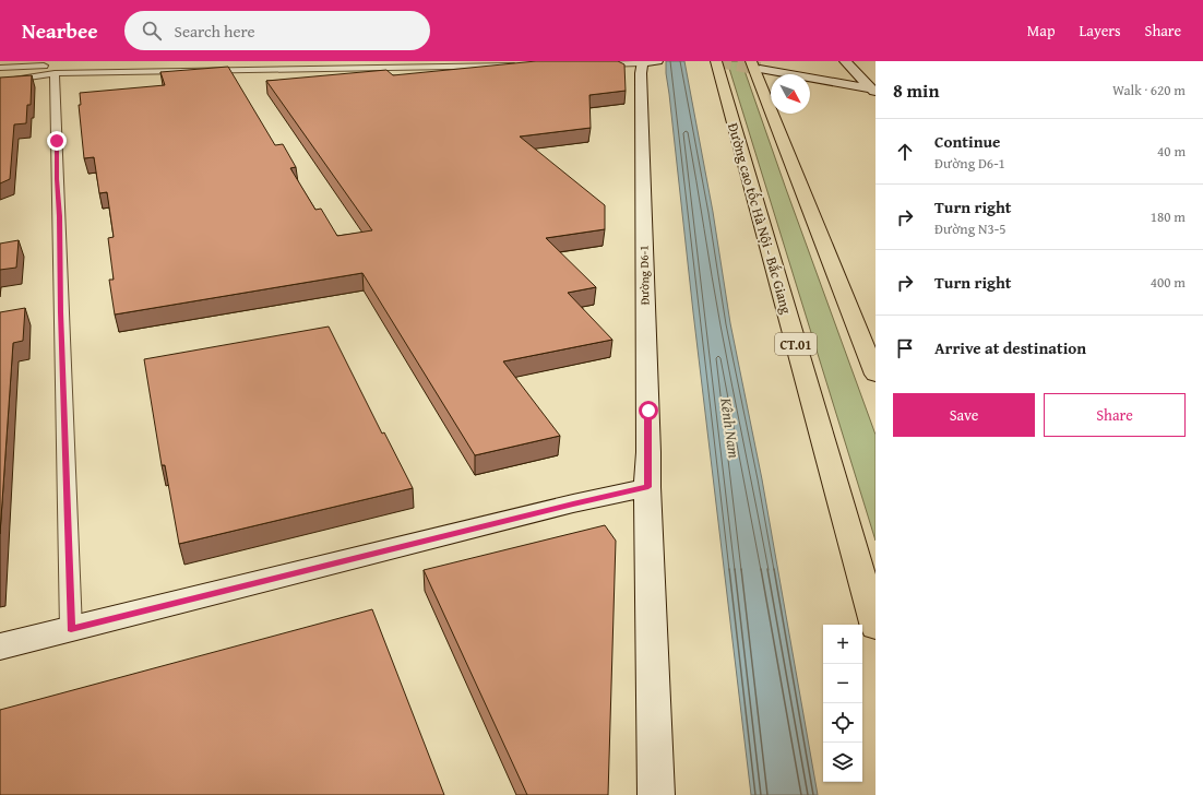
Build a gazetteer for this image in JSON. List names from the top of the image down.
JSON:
{
  "streets": {
    "highway": ["Đường cao tốc Hà Nội - Bắc Giang", "CT.01"],
    "street": ["Đường D6-1"]
  },
  "water": ["Kênh Nam"],
  "north": "bottom right",
  "page": {
    "header": "Nearbee",
    "search": "Search here",
    "nav": ["Map", "Layers", "Share"],
    "heading": ["8 min", "Walk · 620 m"],
    "list": [
      ["Continue", "Đường D6-1", "40 m"],
      ["Turn right", "Đường N3-5", "180 m"],
      ["Turn right", "400 m"],
      "Arrive at destination"
    ],
    "buttons": ["Save", "Share"],
    "map_buttons": ["+", "−"]
  }
}
